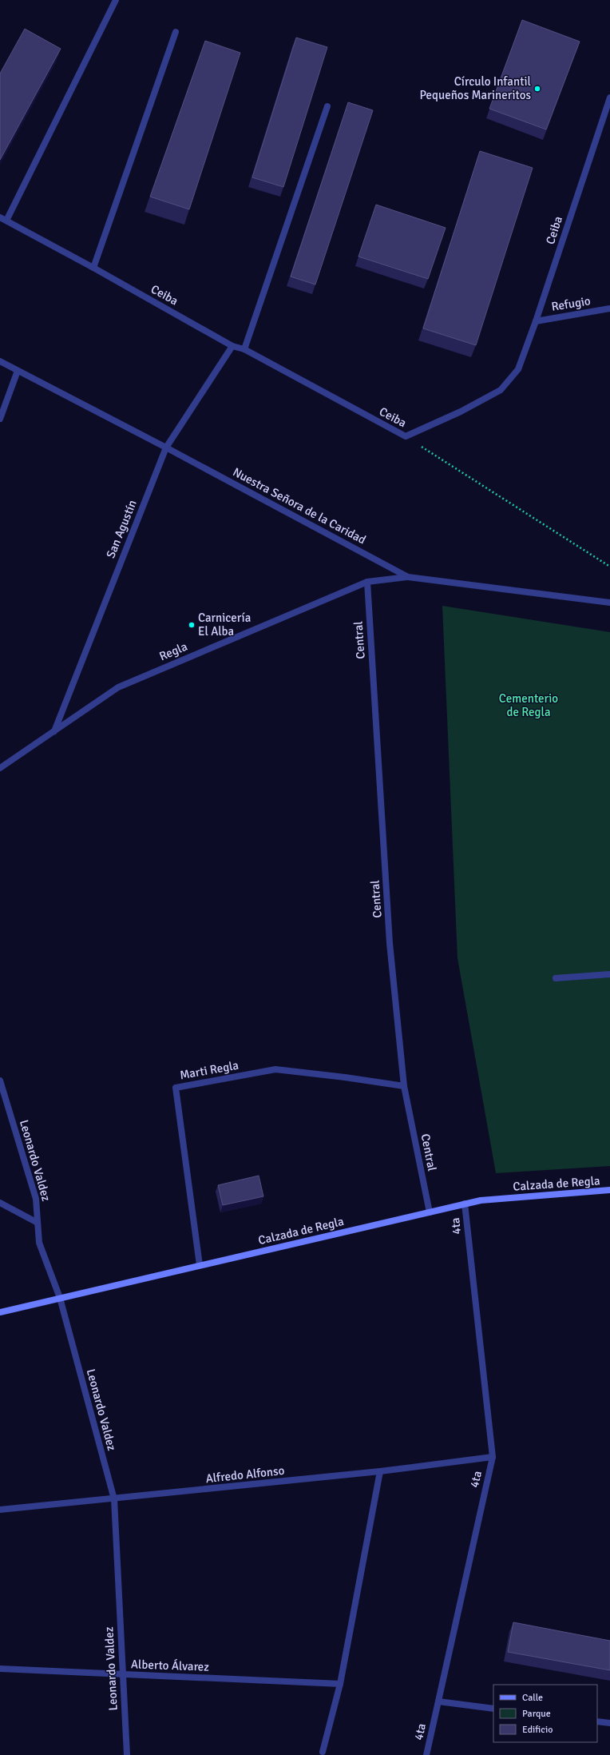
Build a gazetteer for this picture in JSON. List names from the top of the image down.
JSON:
{
  "streets": {
    "main road": ["Calzada de Regla"],
    "street": [
      "Ceiba",
      "Refugio",
      "Nuestra Señora de la Caridad",
      "San Agustín",
      "Central",
      "Regla",
      "Marti Regla",
      "Leonardo Valdez",
      "4ta",
      "Alfredo Alfonso",
      "Alberto Álvarez"
    ]
  },
  "crossings": [
    ["Ceiba", "Refugio"],
    ["Ceiba", "San Agustín"],
    ["Nuestra Señora de la Caridad", "San Agustín"],
    ["Nuestra Señora de la Caridad", "Regla"],
    ["San Agustín", "Regla"],
    ["Central", "Regla"],
    ["Central", "Marti Regla"],
    ["Central", "Calzada de Regla"],
    ["Marti Regla", "Calzada de Regla"],
    ["Leonardo Valdez", "Calzada de Regla"],
    ["Leonardo Valdez", "Alfredo Alfonso"],
    ["Leonardo Valdez", "Alberto Álvarez"],
    ["Calzada de Regla", "4ta"],
    ["4ta", "Alfredo Alfonso"]
  ],
  "parks": ["Cementerio de Regla"],
  "places": ["Círculo Infantil Pequeños Marineritos", "Carnicería El Alba"],
  "legend": ["Calle", "Parque", "Edificio"]
}
